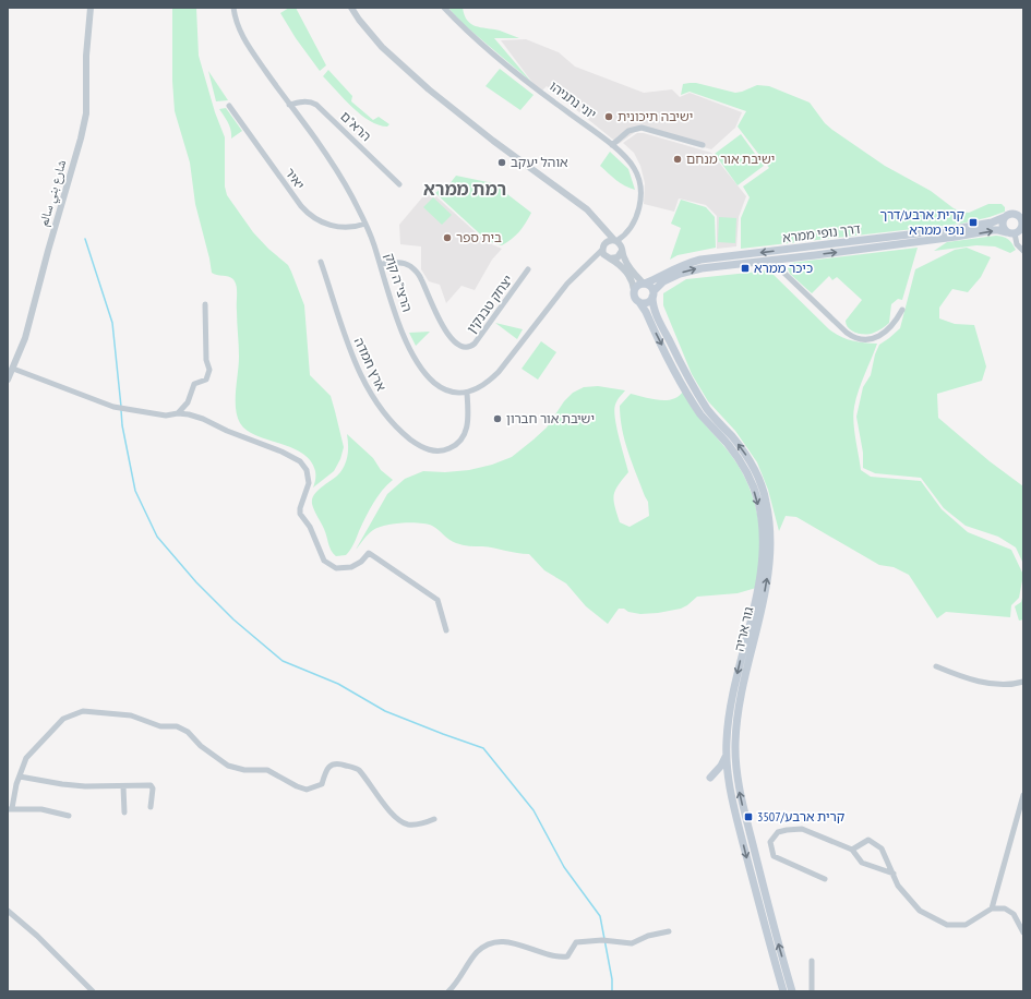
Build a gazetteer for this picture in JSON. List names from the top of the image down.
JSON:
{
  "streets": {
    "main road": ["דרך נופי ממרא", "גור אריה"],
    "street": [
      "יוני נתניהו",
      "הרא\"ם",
      "יאיר",
      "شارع بني سالم",
      "הרצי\"ה קוק",
      "יצחק טבנקין",
      "ארץ חמדה"
    ]
  },
  "crossings": [
    ["הרא\"ם", "הרצי\"ה קוק"],
    ["יאיר", "הרצי\"ה קוק"],
    ["דרך נופי ממרא", "גור אריה"],
    ["הרצי\"ה קוק", "יצחק טבנקין"],
    ["הרצי\"ה קוק", "ארץ חמדה"]
  ],
  "districts": ["רמת ממרא"],
  "places": {
    "other": [
      "ישיבה תיכונית",
      "ישיבת אור מנחם",
      "אוהל יעקב",
      "בית ספר",
      "ישיבת אור חברון"
    ],
    "transit": ["קרית ארבע/דרך נופי ממרא", "כיכר ממרא", "קרית ארבע/3507"]
  }
}
